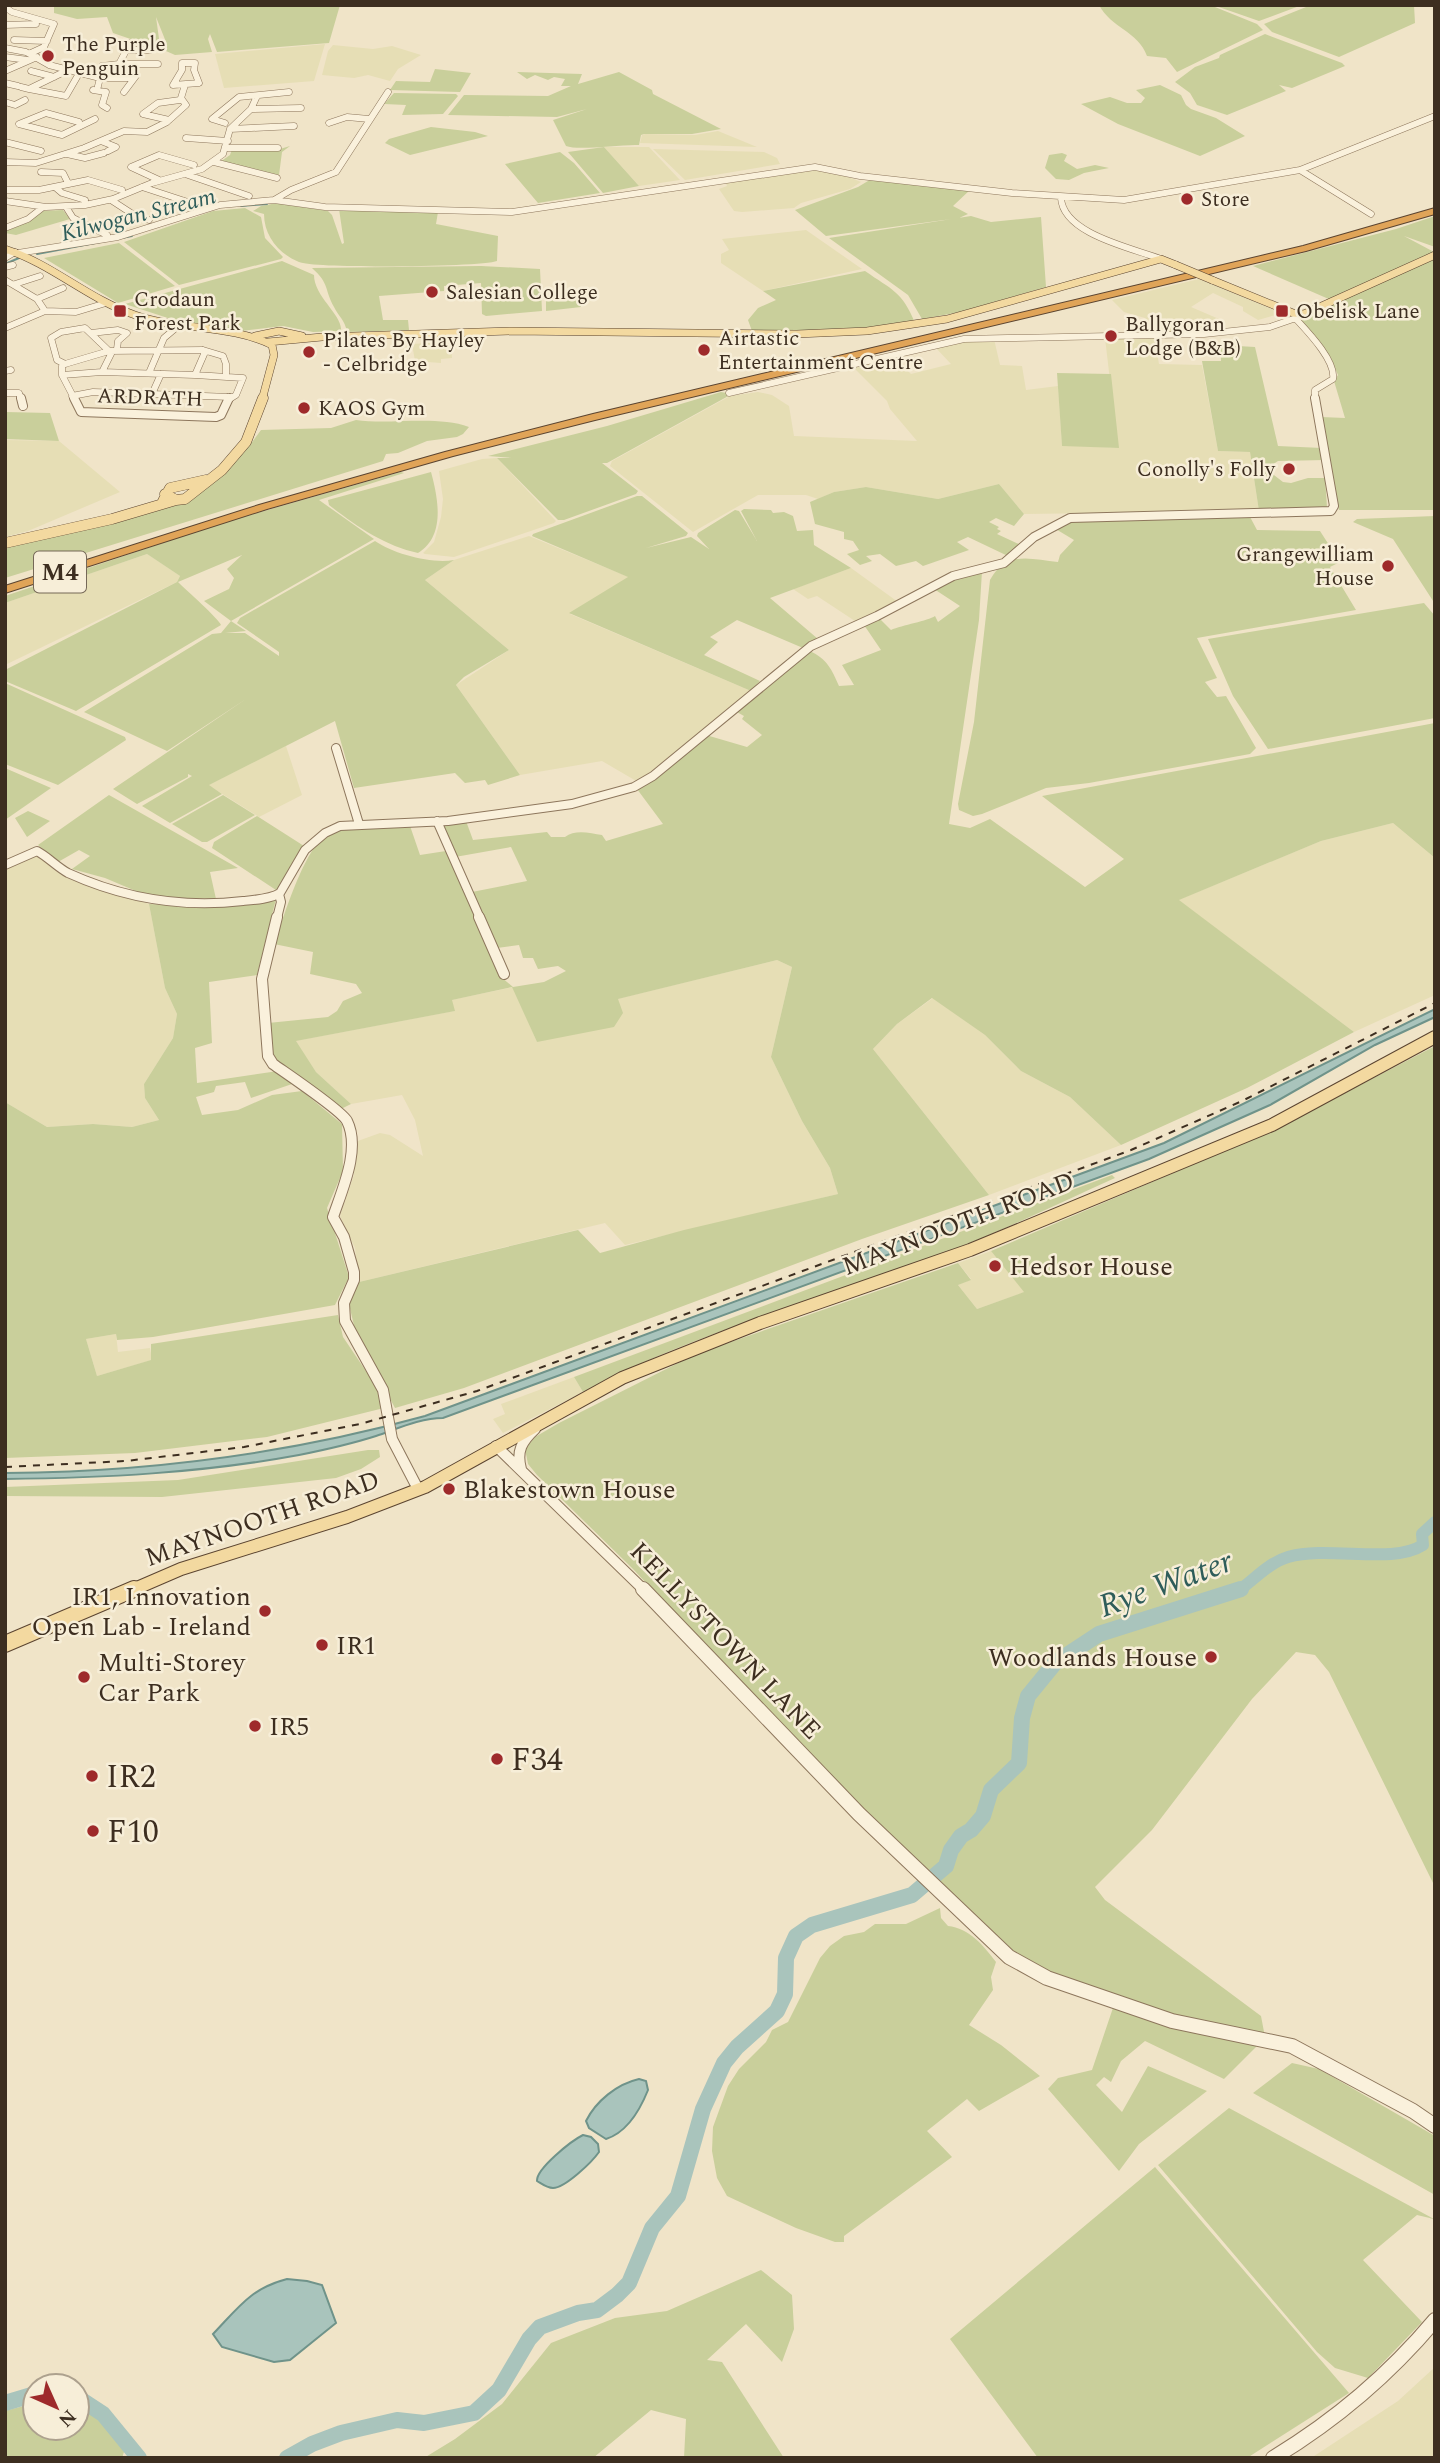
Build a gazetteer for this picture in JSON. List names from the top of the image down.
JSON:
{
  "streets": {
    "highway": ["M4"],
    "main road": ["MAYNOOTH ROAD"],
    "street": ["ARDRATH", "KELLYSTOWN LANE"]
  },
  "crossings": [
    ["MAYNOOTH ROAD", "KELLYSTOWN LANE"]
  ],
  "water": ["Kilwogan Stream", "Rye Water"],
  "places": {
    "other": [
      "The Purple Penguin",
      "Store",
      "Salesian College",
      "Ballygoran Lodge (B&B)",
      "Airtastic Entertainment Centre",
      "Pilates By Hayley - Celbridge",
      "KAOS Gym",
      "Conolly's Folly",
      "Grangewilliam House",
      "Hedsor House",
      "Blakestown House",
      "IR1, Innovation Open Lab - Ireland",
      "IR1",
      "Woodlands House",
      "Multi-Storey Car Park",
      "IR5",
      "F34",
      "IR2",
      "F10"
    ],
    "transit": ["Crodaun Forest Park", "Obelisk Lane"]
  },
  "north": "bottom right"
}
